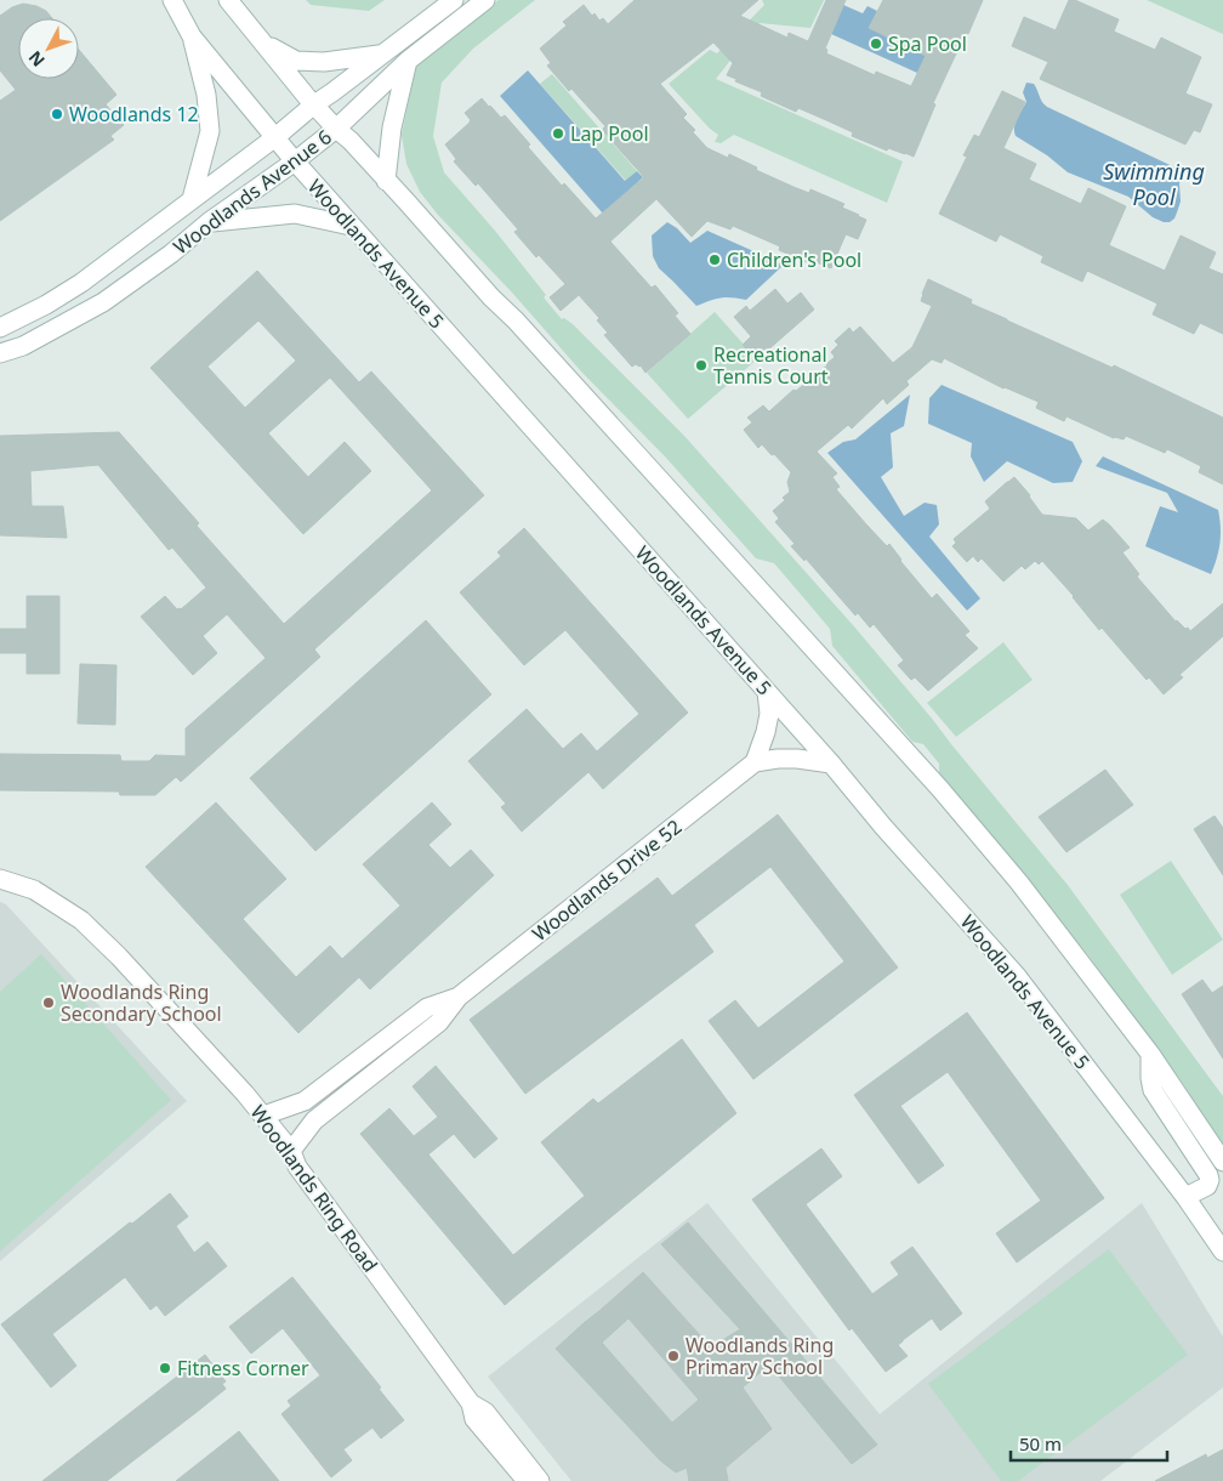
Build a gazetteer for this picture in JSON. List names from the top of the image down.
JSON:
{
  "streets": {
    "main road": [
      "Woodlands Avenue 6",
      "Woodlands Avenue 5",
      "Woodlands Drive 52",
      "Woodlands Ring Road"
    ]
  },
  "crossings": [
    ["Woodlands Avenue 6", "Woodlands Avenue 5"],
    ["Woodlands Drive 52", "Woodlands Ring Road"]
  ],
  "water": ["Swimming Pool"],
  "places": [
    "Spa Pool",
    "Woodlands 12",
    "Lap Pool",
    "Children's Pool",
    "Recreational Tennis Court",
    "Woodlands Ring Secondary School",
    "Woodlands Ring Primary School",
    "Fitness Corner"
  ],
  "scale_bar": "50 m",
  "north": "bottom left"
}
